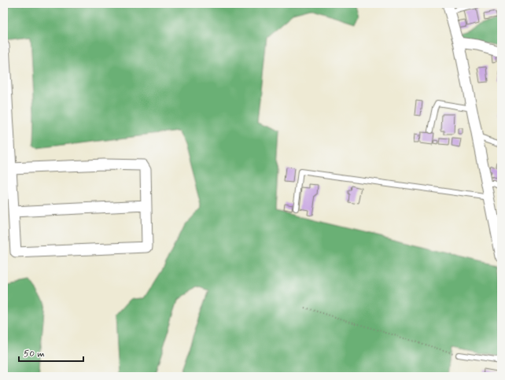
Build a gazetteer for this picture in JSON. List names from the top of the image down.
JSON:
{
  "scale_bar": "50 m"
}
